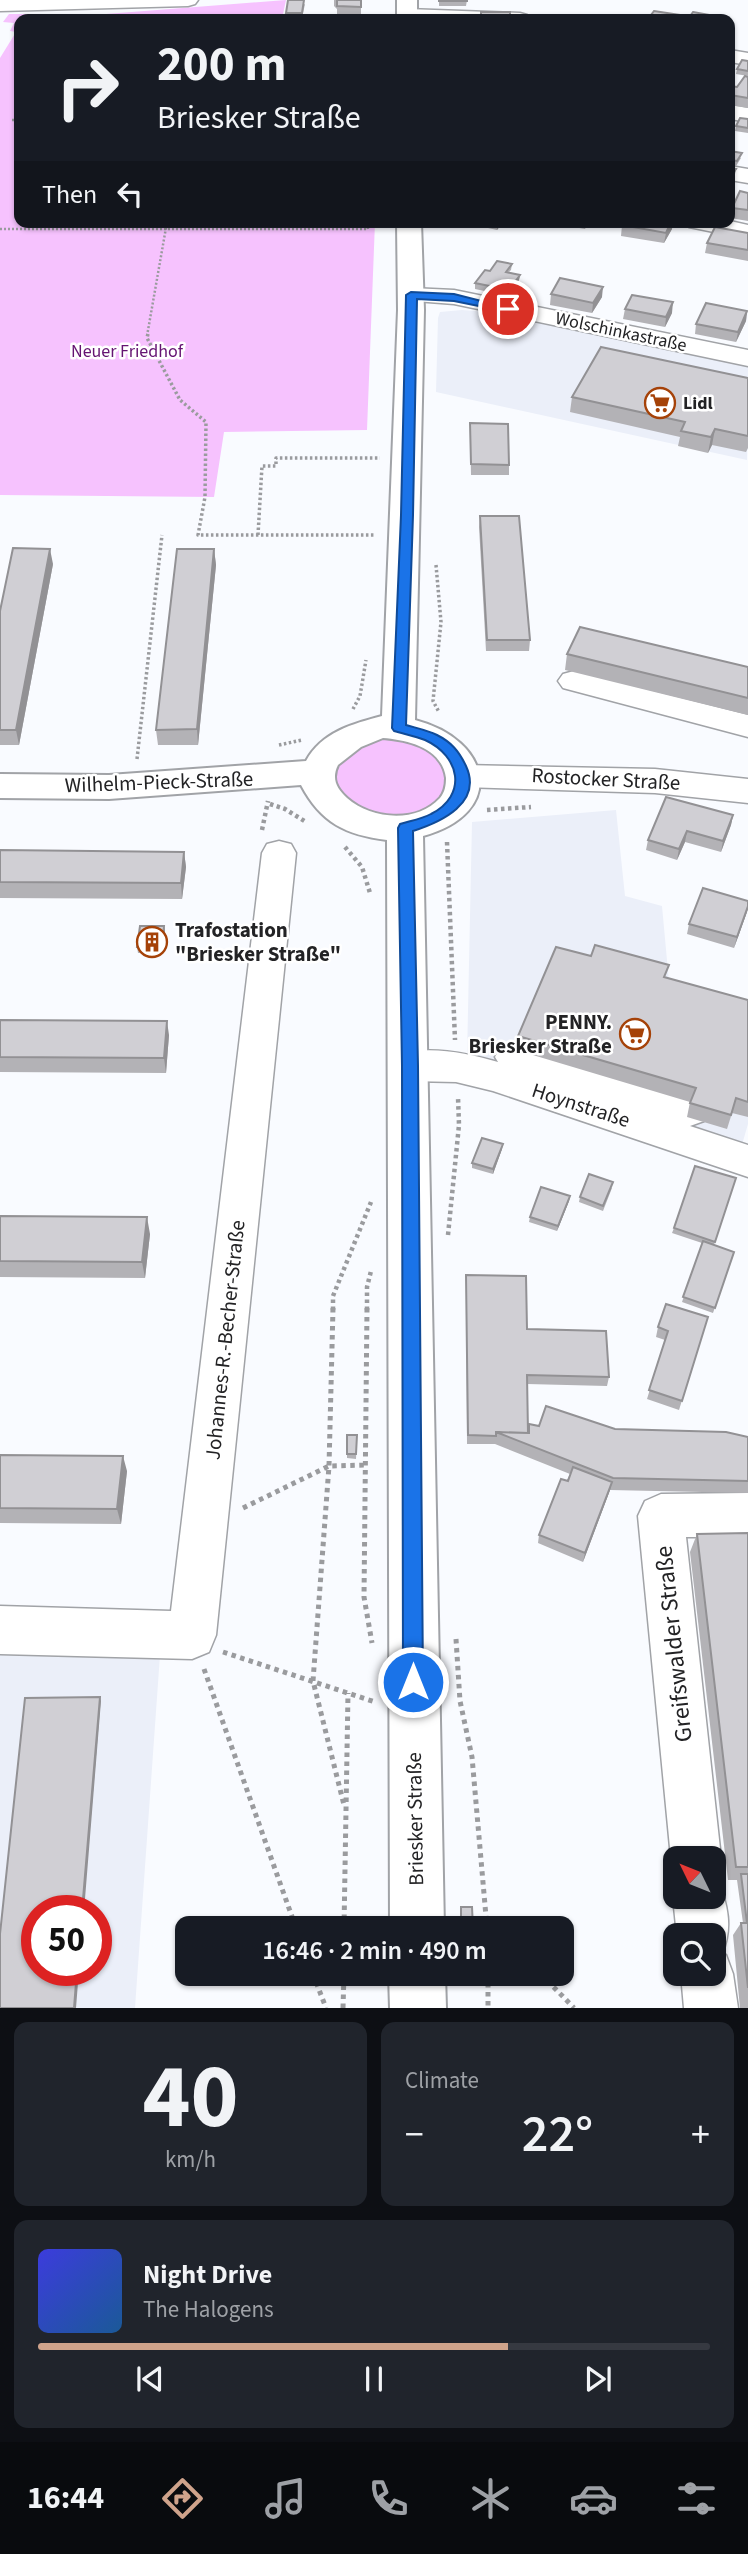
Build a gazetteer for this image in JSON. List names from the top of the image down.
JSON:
{
  "streets": {
    "main road": ["Wilhelm-Pieck-Straße", "Briesker Straße"],
    "street": [
      "Wolschinkastraße",
      "Rostocker Straße",
      "Hoynstraße",
      "Johannes-R.-Becher-Straße",
      "Greifswalder Straße"
    ]
  },
  "crossings": [
    ["Rostocker Straße", "Wilhelm-Pieck-Straße"],
    ["Rostocker Straße", "Briesker Straße"],
    ["Wilhelm-Pieck-Straße", "Briesker Straße"],
    ["Hoynstraße", "Briesker Straße"]
  ],
  "parks": ["Neuer Friedhof"],
  "places": {
    "supermarket": ["Lidl", "PENNY. Briesker Straße"],
    "building": ["Trafostation \"Briesker Straße\""]
  },
  "north": "top left",
  "page": {
    "turn": ["200 m", "Briesker Straße"],
    "then": "Then",
    "limit": "50",
    "trip": "16:46 · 2 min · 490 m",
    "tile": [
      ["40", "km/h"],
      "Climate"
    ],
    "heat": ["−", "22°", "+"],
    "song": ["Night Drive", "The Halogens"],
    "tabs": "16:44"
  }
}
